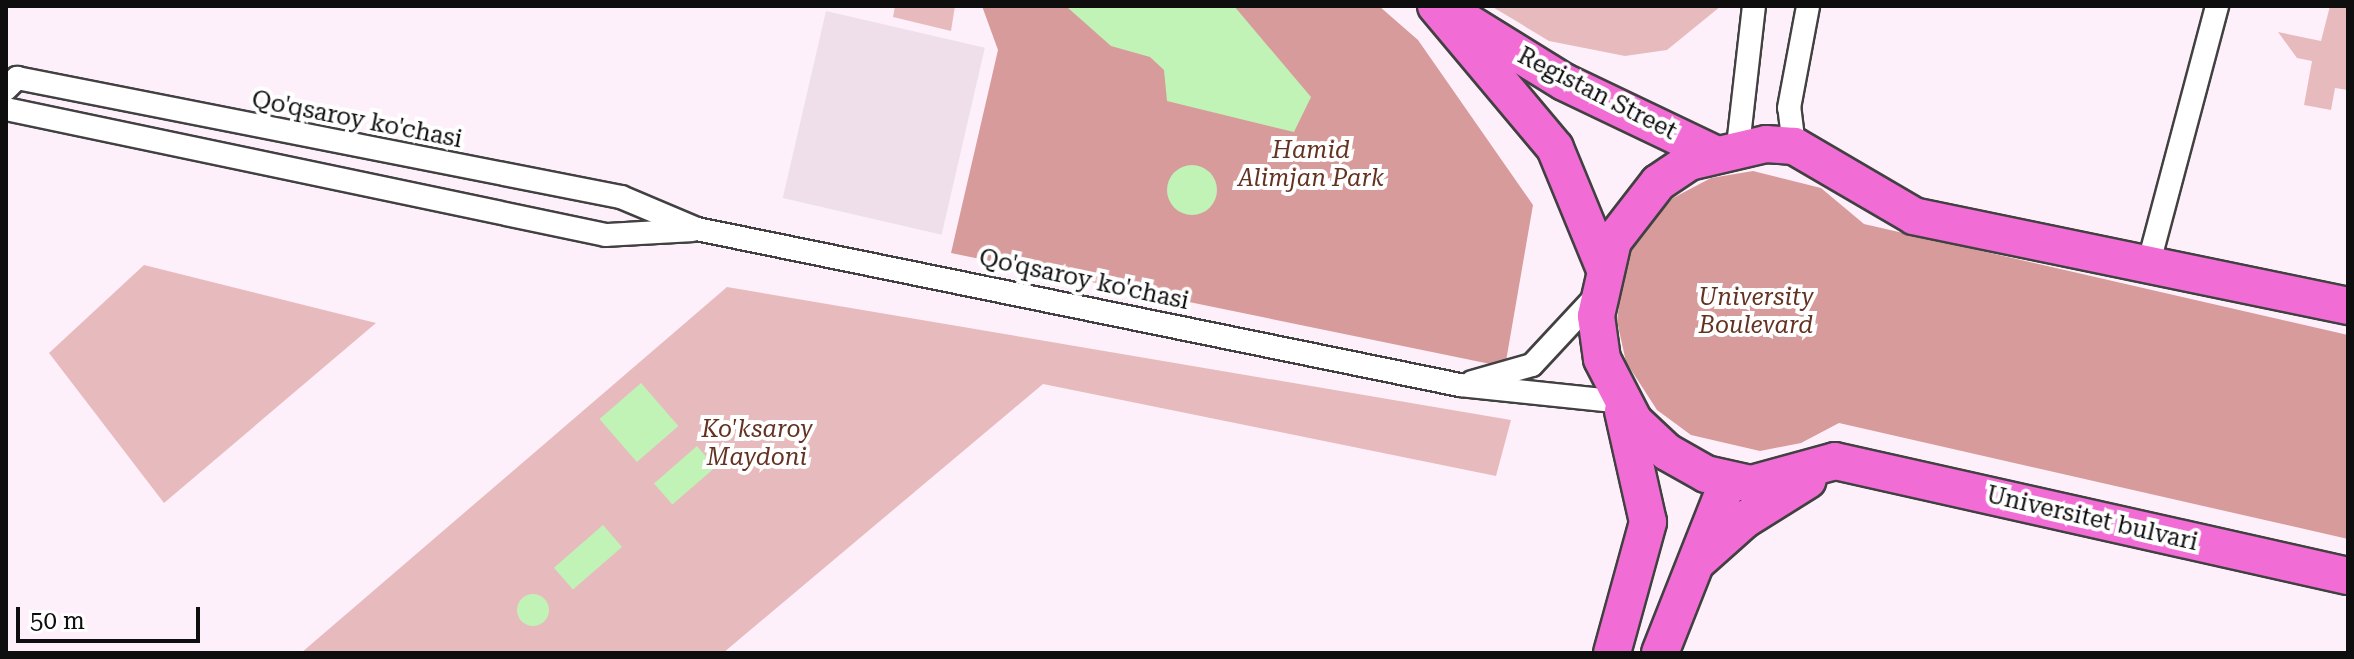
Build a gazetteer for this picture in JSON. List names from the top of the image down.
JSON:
{
  "streets": {
    "main road": ["Registan Street", "Universitet bulvari"],
    "street": ["Qo'qsaroy ko'chasi"]
  },
  "crossings": [
    ["Registan Street", "Qo'qsaroy ko'chasi"]
  ],
  "parks": ["Hamid Alimjan Park", "University Boulevard", "Ko'ksaroy Maydoni"],
  "scale_bar": "50 m"
}
